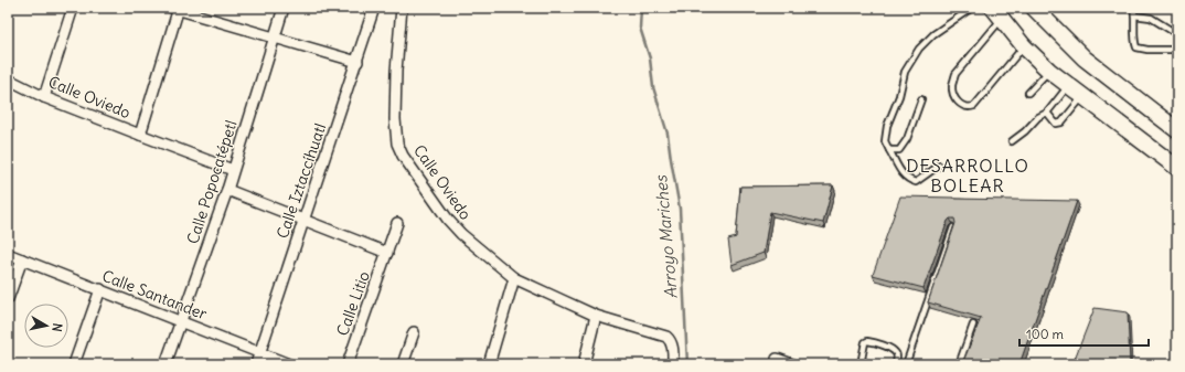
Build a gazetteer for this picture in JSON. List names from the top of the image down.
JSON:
{
  "streets": {
    "street": [
      "Calle Oviedo",
      "Calle Iztaccíhuatl",
      "Calle Popocatépetl",
      "Calle Santander",
      "Calle Litio"
    ]
  },
  "crossings": [
    ["Calle Oviedo", "Calle Popocatépetl"],
    ["Calle Iztaccíhuatl", "Calle Santander"],
    ["Calle Popocatépetl", "Calle Santander"]
  ],
  "districts": ["DESARROLLO BOLEAR"],
  "water": ["Arroyo Mariches"],
  "scale_bar": "100 m",
  "north": "right"
}
